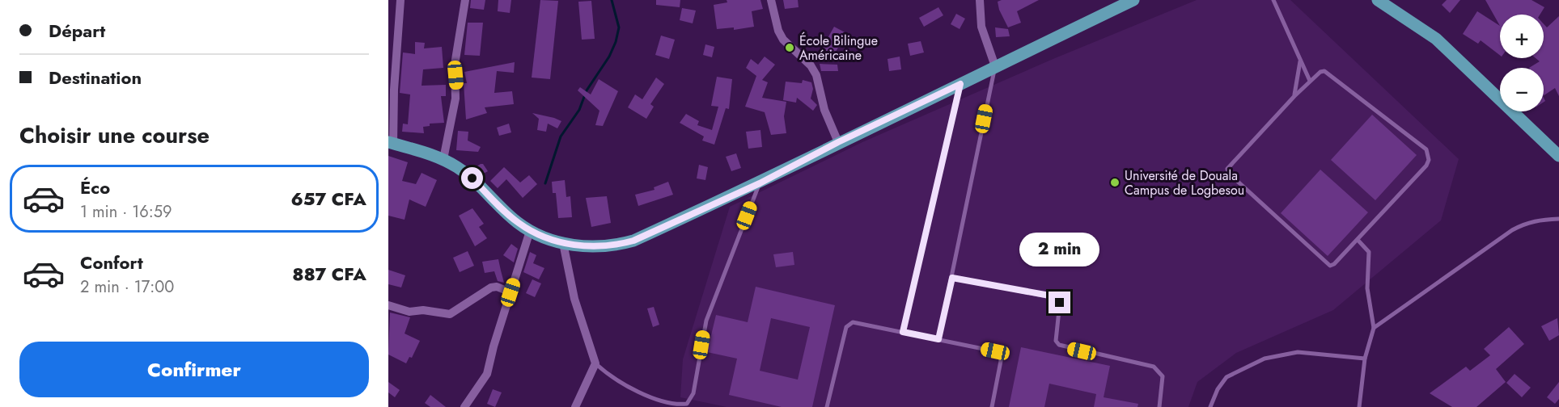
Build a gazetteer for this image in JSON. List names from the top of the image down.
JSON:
{
  "places": ["École Bilingue Américaine", "Université de Douala Campus de Logbesou"],
  "page": {
    "banner": ["Départ", "Destination"],
    "map_buttons": ["+", "−"],
    "heading": "Choisir une course",
    "list": [
      {
        "name": "Éco",
        "note": "1 min · 16:59",
        "value": "657 CFA"
      },
      {
        "name": "Confort",
        "note": "2 min · 17:00",
        "value": "887 CFA"
      }
    ],
    "bubble": "2 min",
    "buttons": "Confirmer"
  }
}
